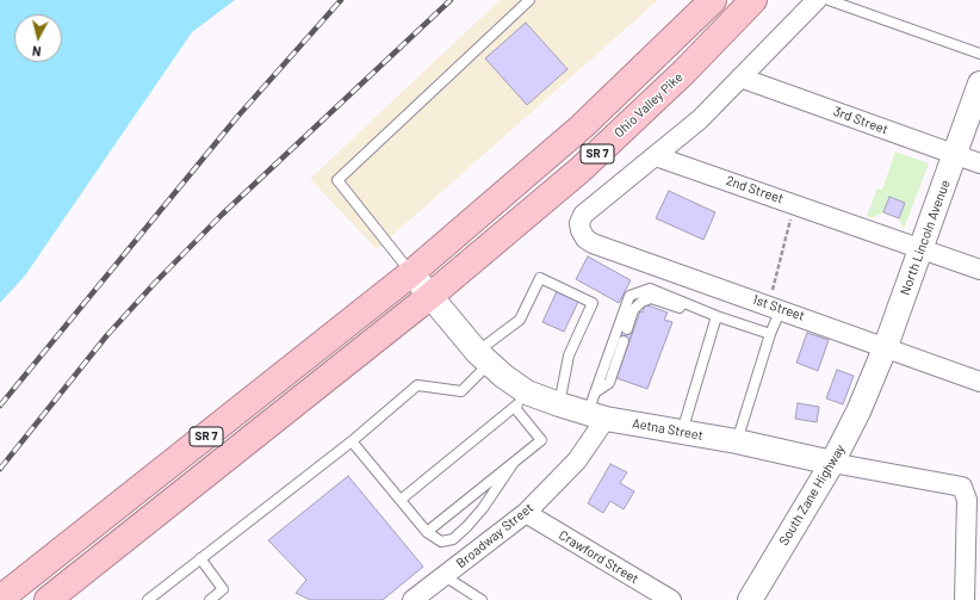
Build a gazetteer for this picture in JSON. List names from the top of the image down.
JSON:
{
  "streets": {
    "highway": ["Ohio Valley Pike", "SR 7"],
    "street": [
      "3rd Street",
      "2nd Street",
      "North Lincoln Avenue",
      "1st Street",
      "Aetna Street",
      "South Zane Highway",
      "Broadway Street",
      "Crawford Street"
    ]
  },
  "crossings": [
    ["Ohio Valley Pike", "SR 7"],
    ["Ohio Valley Pike", "Aetna Street"],
    ["3rd Street", "North Lincoln Avenue"],
    ["SR 7", "Aetna Street"],
    ["2nd Street", "North Lincoln Avenue"],
    ["2nd Street", "1st Street"],
    ["North Lincoln Avenue", "1st Street"],
    ["North Lincoln Avenue", "South Zane Highway"],
    ["Aetna Street", "South Zane Highway"],
    ["Aetna Street", "Broadway Street"],
    ["Broadway Street", "Crawford Street"]
  ],
  "north": "bottom"
}
